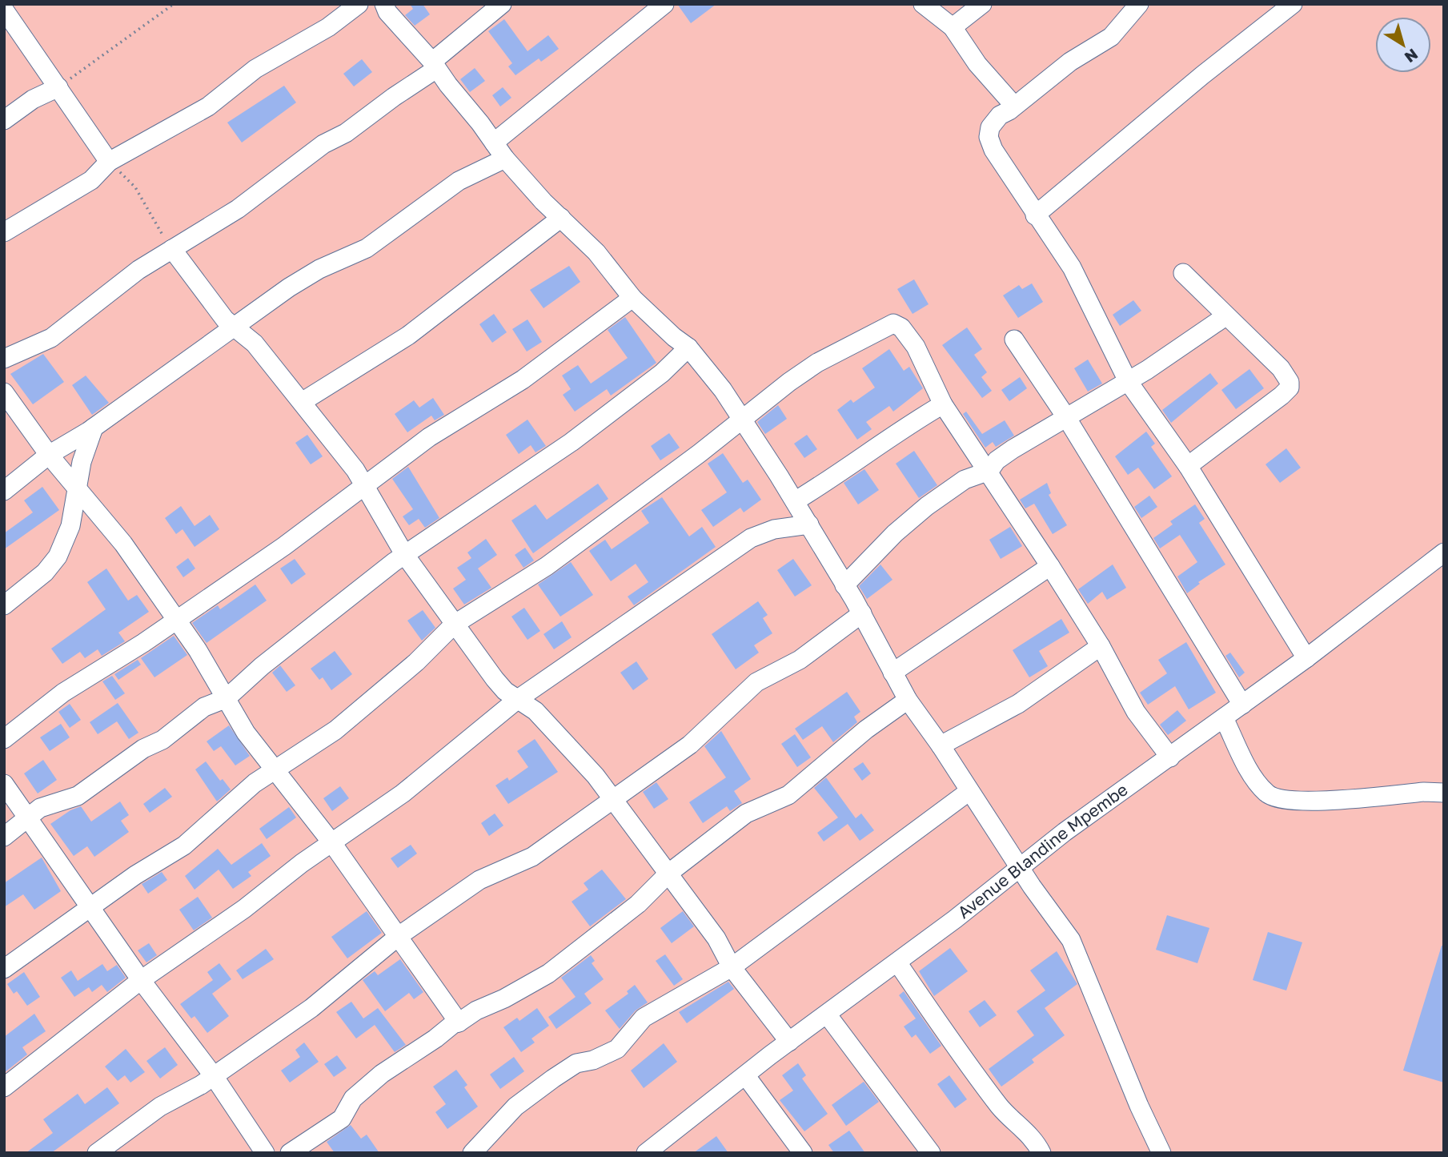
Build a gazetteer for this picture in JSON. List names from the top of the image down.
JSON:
{
  "streets": {
    "street": ["Avenue Blandine Mpembe"]
  },
  "north": "bottom right"
}
